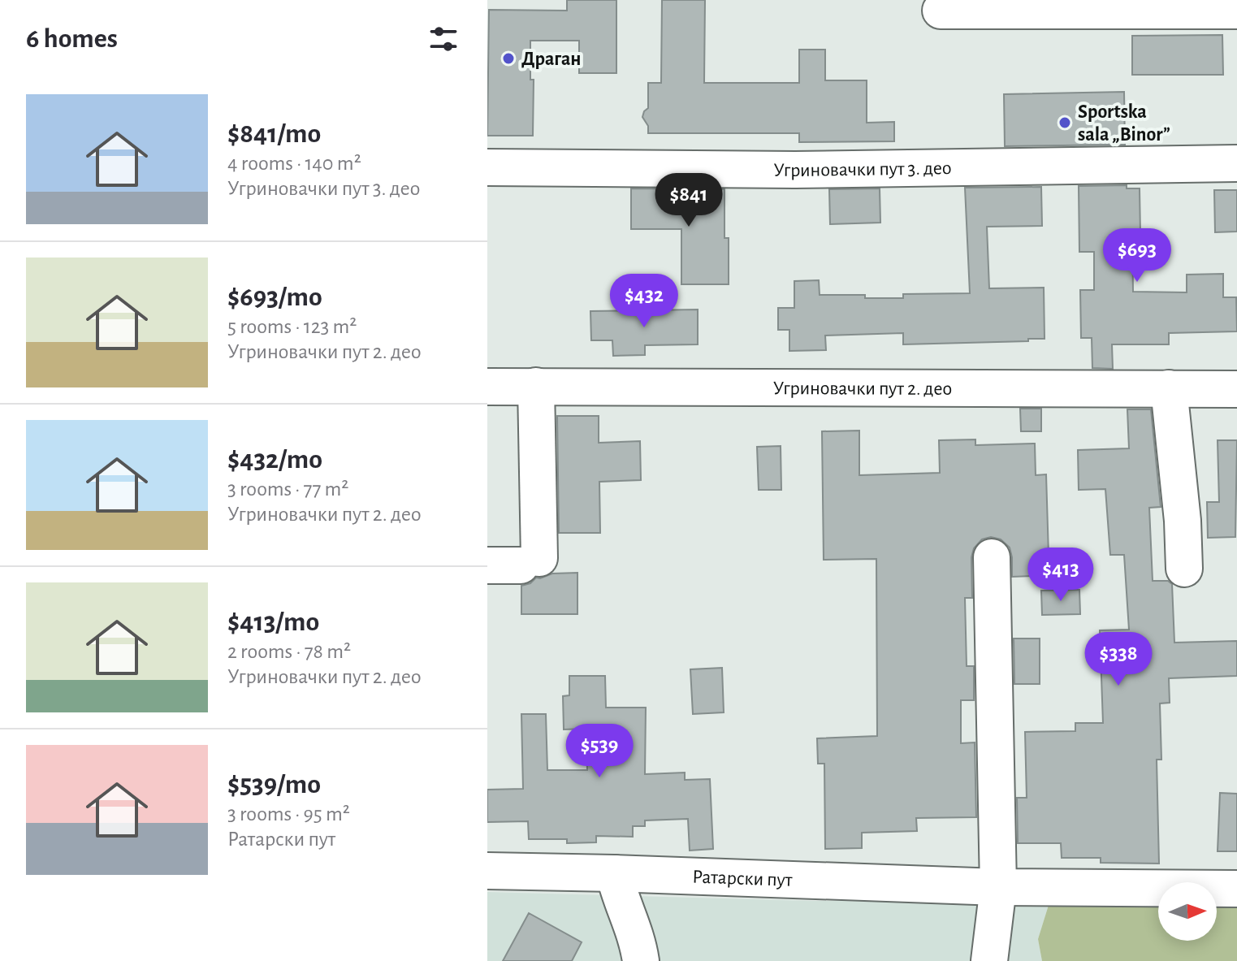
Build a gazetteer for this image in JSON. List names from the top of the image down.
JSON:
{
  "streets": {
    "street": ["Угриновачки пут 3. део", "Угриновачки пут 2. део", "Ратарски пут"]
  },
  "places": ["Драган", "Sportska sala „Binor”"],
  "north": "right",
  "page": {
    "heading": "6 homes",
    "list": [
      {
        "name": "$841/mo",
        "note": "4 rooms · 140 m² · Угриновачки пут 3. део"
      },
      {
        "name": "$693/mo",
        "note": "5 rooms · 123 m² · Угриновачки пут 2. део"
      },
      {
        "name": "$432/mo",
        "note": "3 rooms · 77 m² · Угриновачки пут 2. део"
      },
      {
        "name": "$413/mo",
        "note": "2 rooms · 78 m² · Угриновачки пут 2. део"
      },
      {
        "name": "$539/mo",
        "note": "3 rooms · 95 m² · Ратарски пут"
      }
    ],
    "price": [
      "$841",
      "$693",
      "$432",
      "$413",
      "$338",
      "$539"
    ]
  }
}
